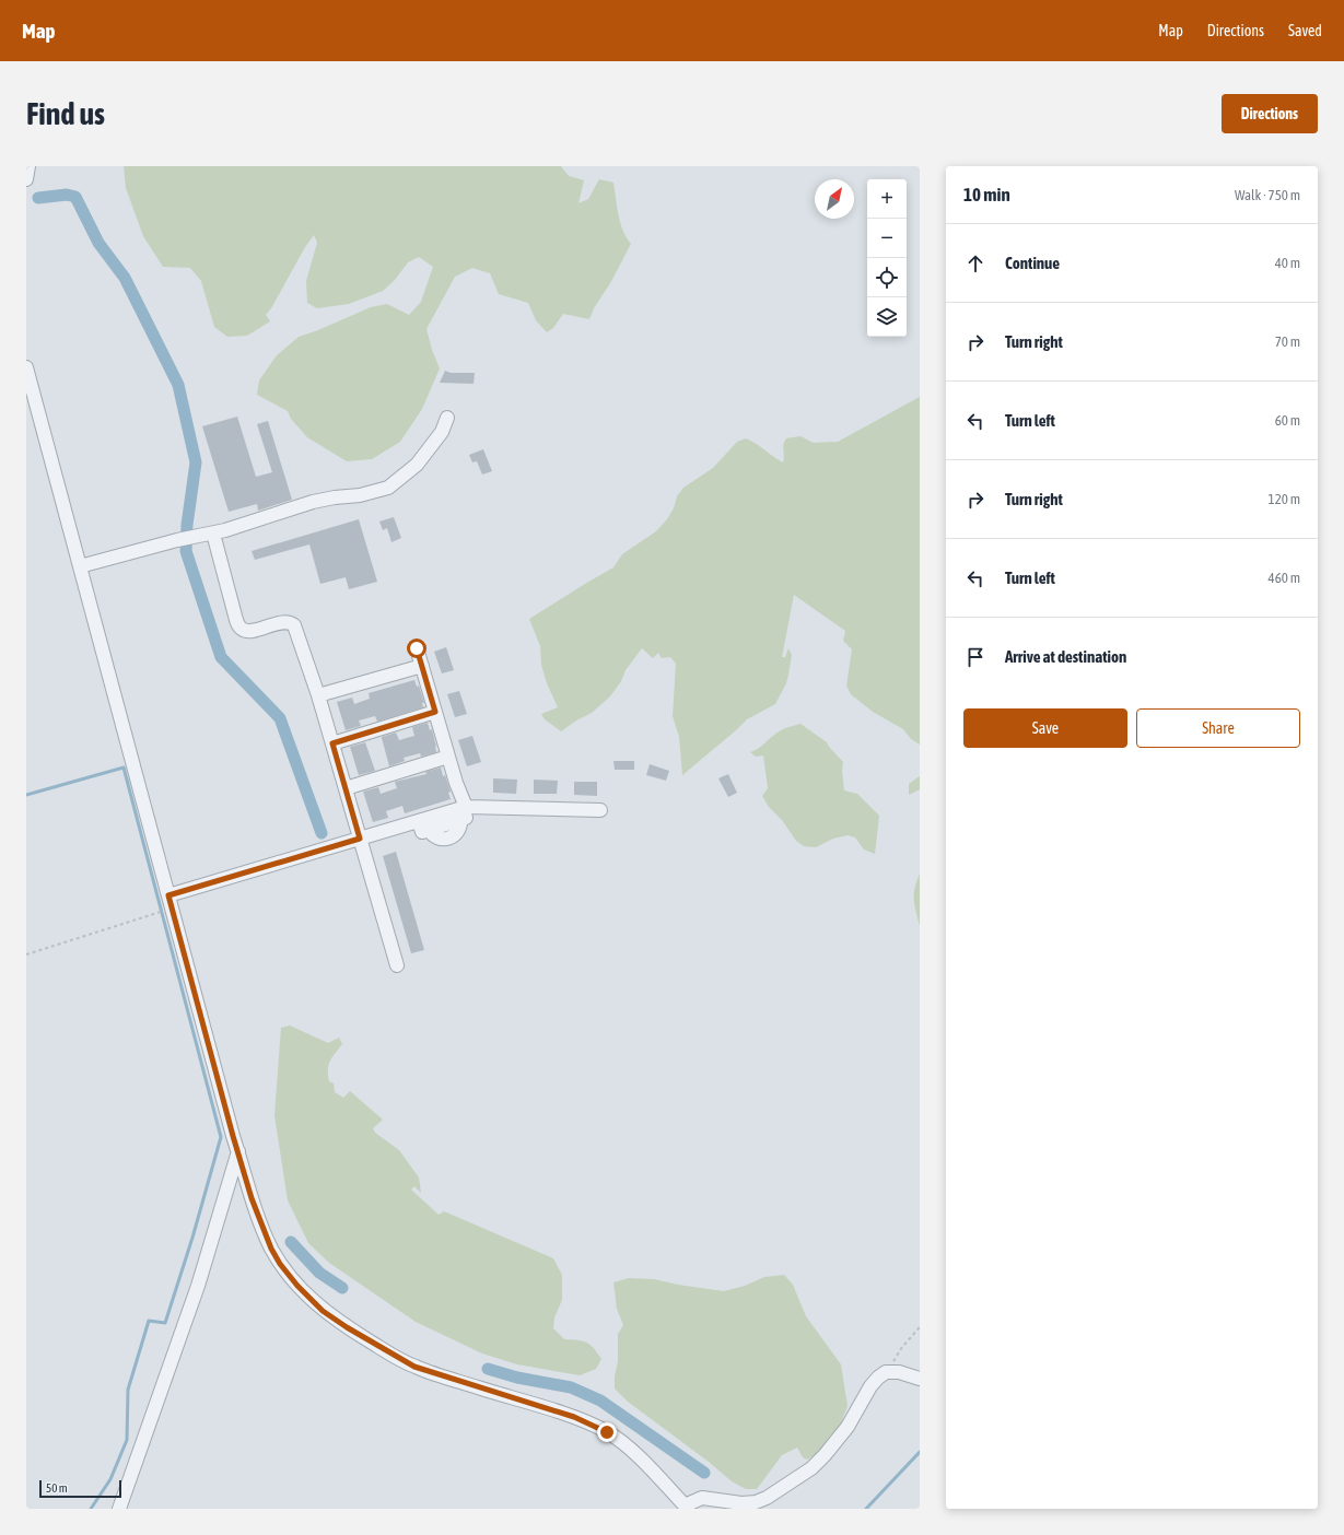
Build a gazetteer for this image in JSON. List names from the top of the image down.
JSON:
{
  "scale_bar": "50 m",
  "north": "top right",
  "page": {
    "header": "Map",
    "nav": ["Map", "Directions", "Saved"],
    "buttons": [
      "Directions",
      ["Save", "Share"]
    ],
    "title": "Find us",
    "heading": ["10 min", "Walk · 750 m"],
    "map_buttons": ["+", "−"],
    "list": [
      ["Continue", "40 m"],
      ["Turn right", "70 m"],
      ["Turn left", "60 m"],
      ["Turn right", "120 m"],
      ["Turn left", "460 m"],
      "Arrive at destination"
    ],
    "scale": "50 m"
  }
}
